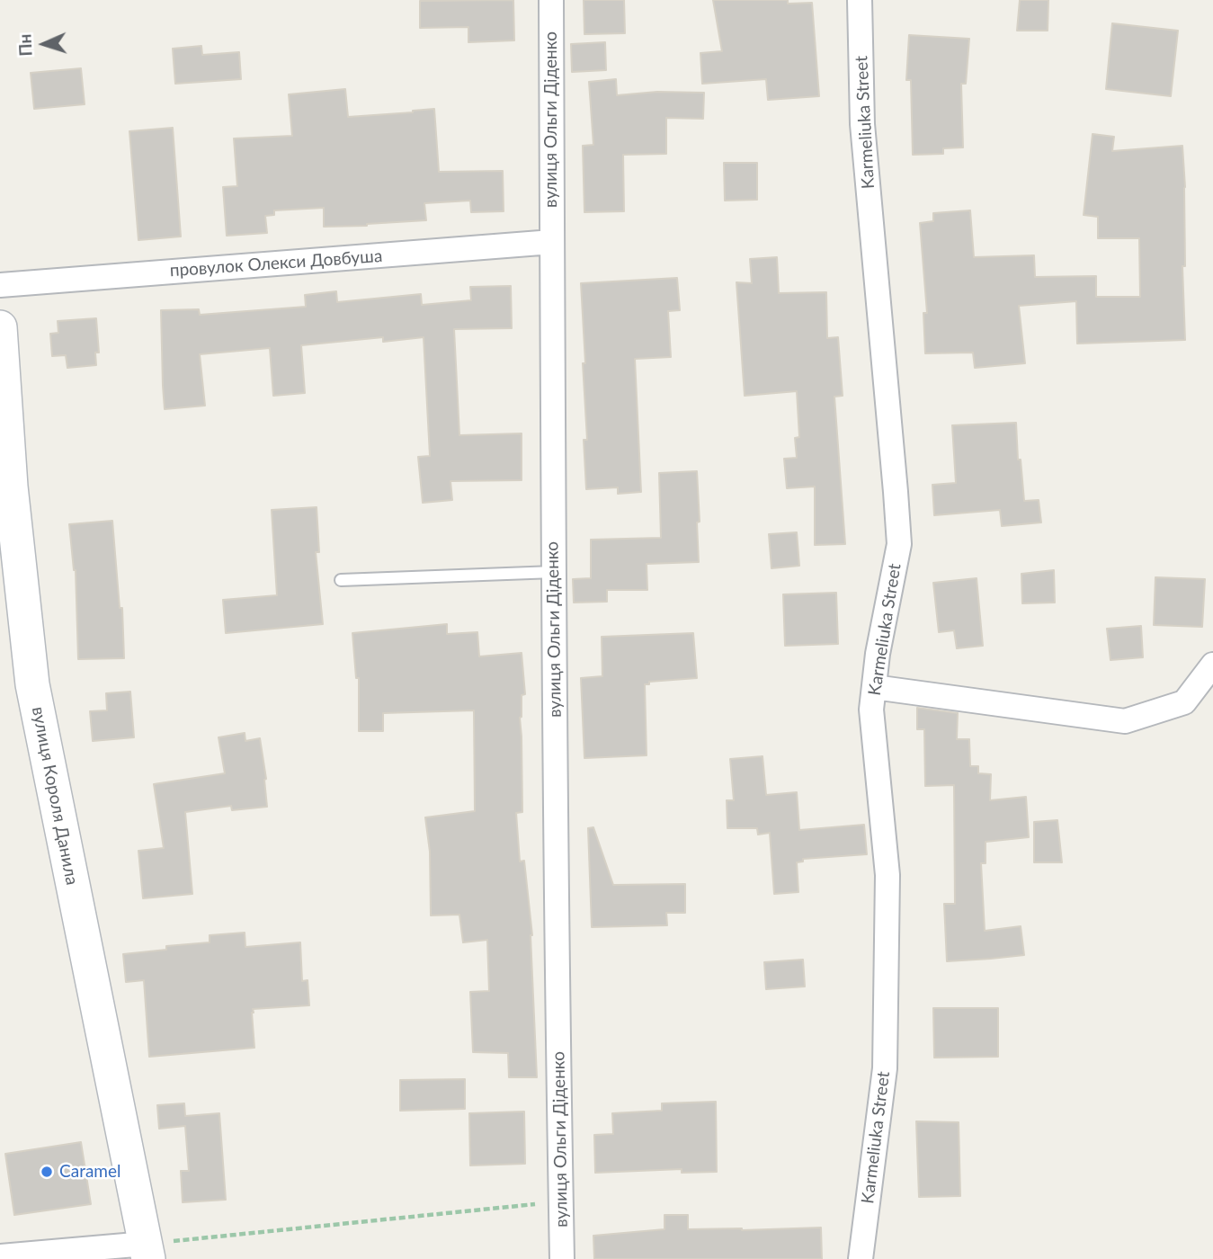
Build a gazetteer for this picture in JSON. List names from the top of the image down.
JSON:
{
  "streets": {
    "main road": ["вулиця Короля Данила"],
    "street": ["вулиця Ольги Діденко", "Karmeliuka Street", "провулок Олекси Довбуша"]
  },
  "crossings": [
    ["вулиця Ольги Діденко", "провулок Олекси Довбуша"]
  ],
  "places": ["Caramel"],
  "north": "left"
}
